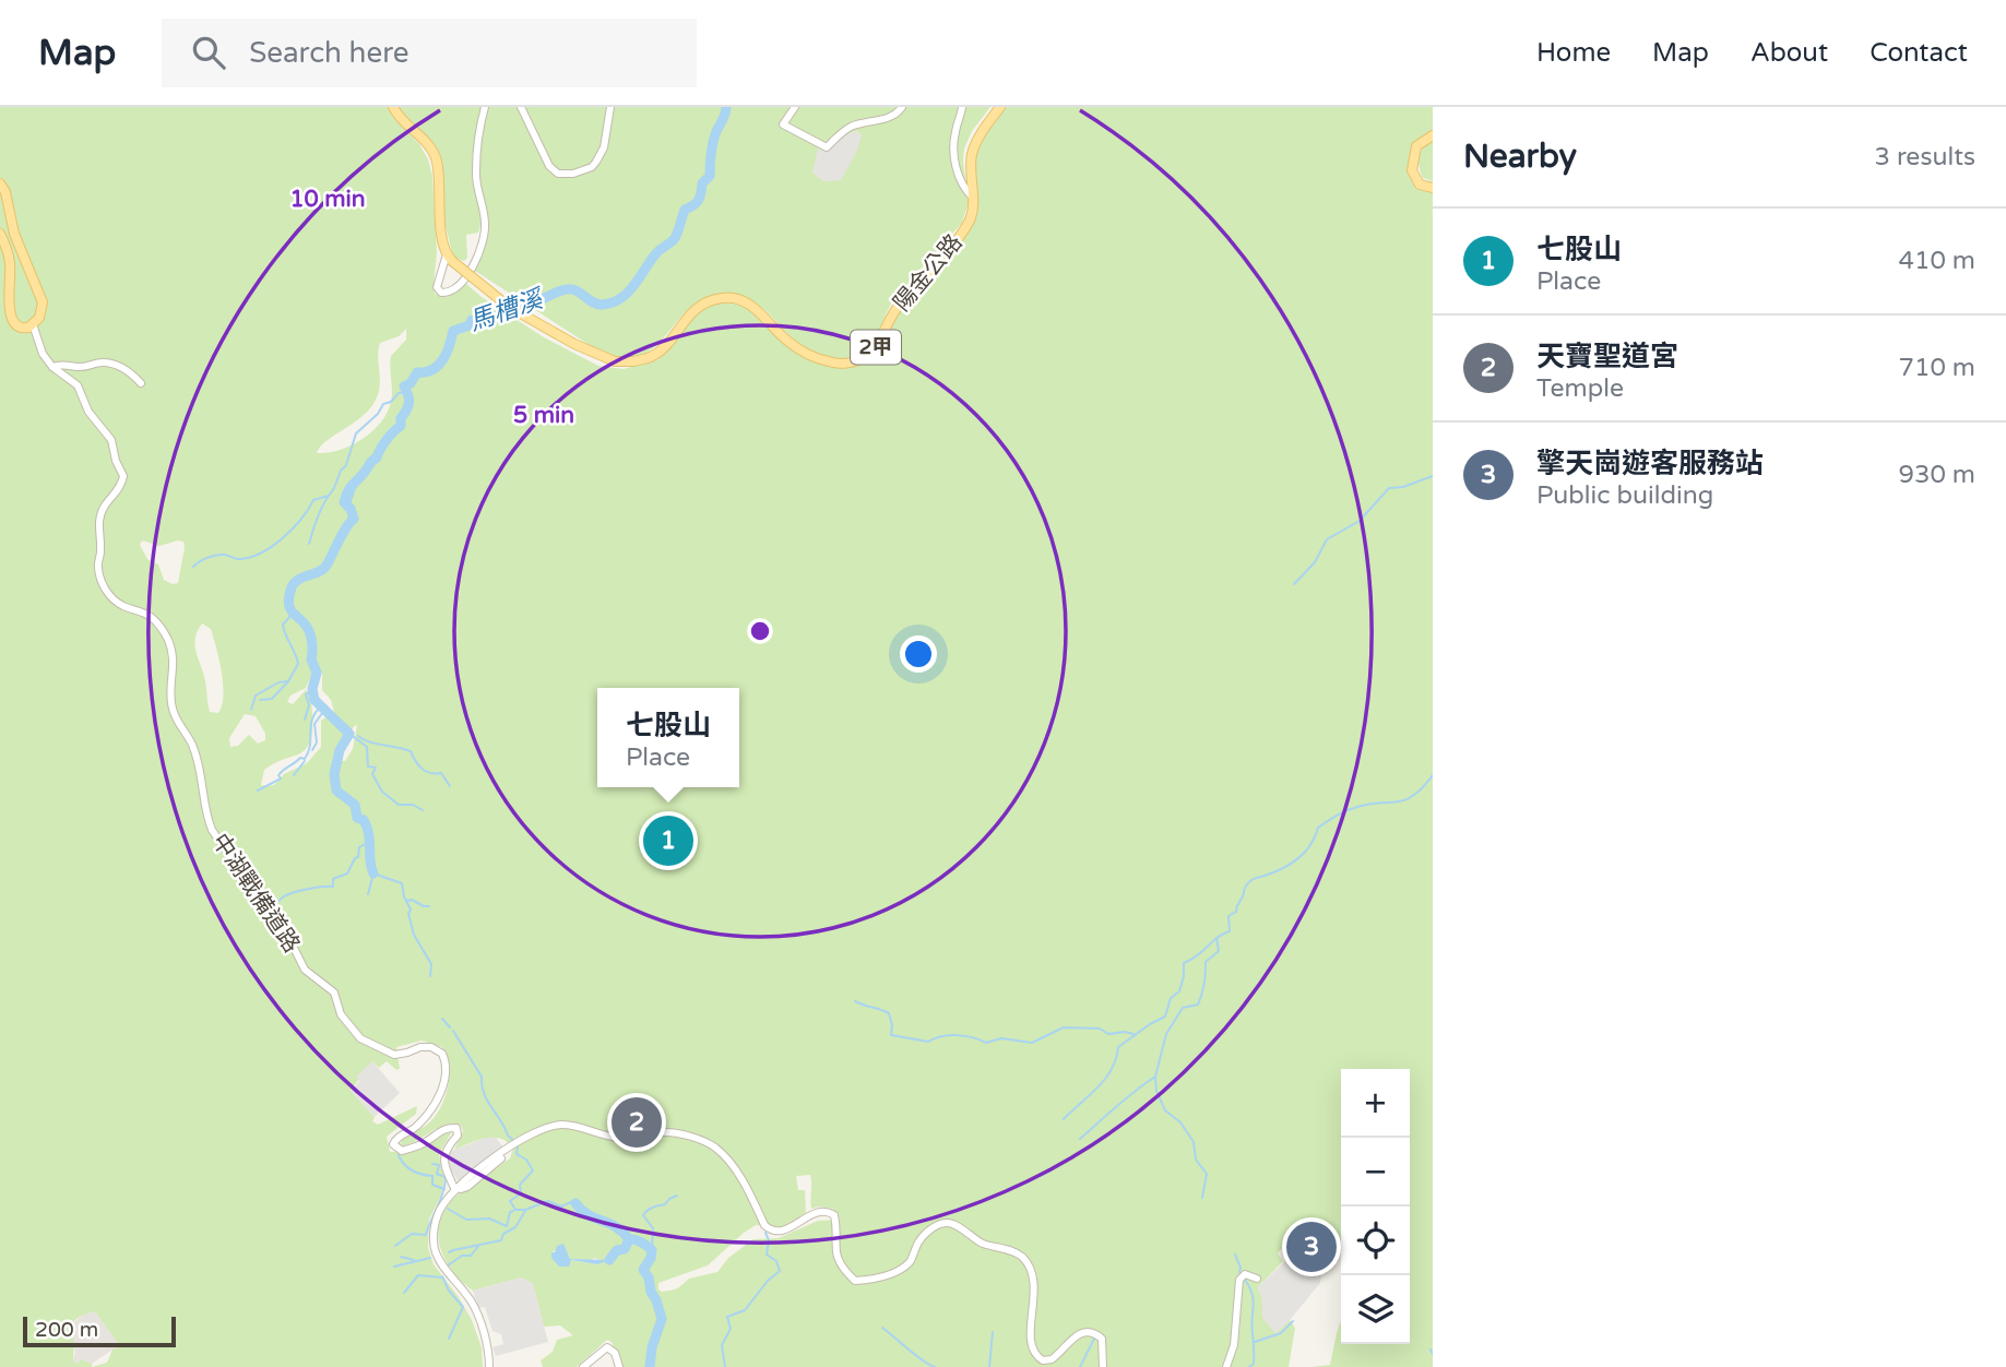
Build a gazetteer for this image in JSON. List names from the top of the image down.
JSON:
{
  "streets": {
    "main road": ["陽金公路", "2甲"],
    "street": ["中湖戰備道路"]
  },
  "water": ["馬槽溪"],
  "scale_bar": "200 m",
  "page": {
    "header": "Map",
    "search": "Search here",
    "nav": [
      "Home",
      "Map",
      "About",
      "Contact"
    ],
    "heading": ["Nearby", "3 results"],
    "list": [
      {
        "mark": "1",
        "name": "七股山",
        "note": "Place",
        "value": "410 m"
      },
      {
        "mark": "2",
        "name": "天寶聖道宮",
        "note": "Temple",
        "value": "710 m"
      },
      {
        "mark": "3",
        "name": "擎天崗遊客服務站",
        "note": "Public building",
        "value": "930 m"
      }
    ],
    "popup": ["七股山", "Place"],
    "pins": ["1", "2", "3"],
    "map_buttons": ["+", "−"],
    "scale": "200 m"
  },
  "rings": ["10 min", "5 min"]
}
